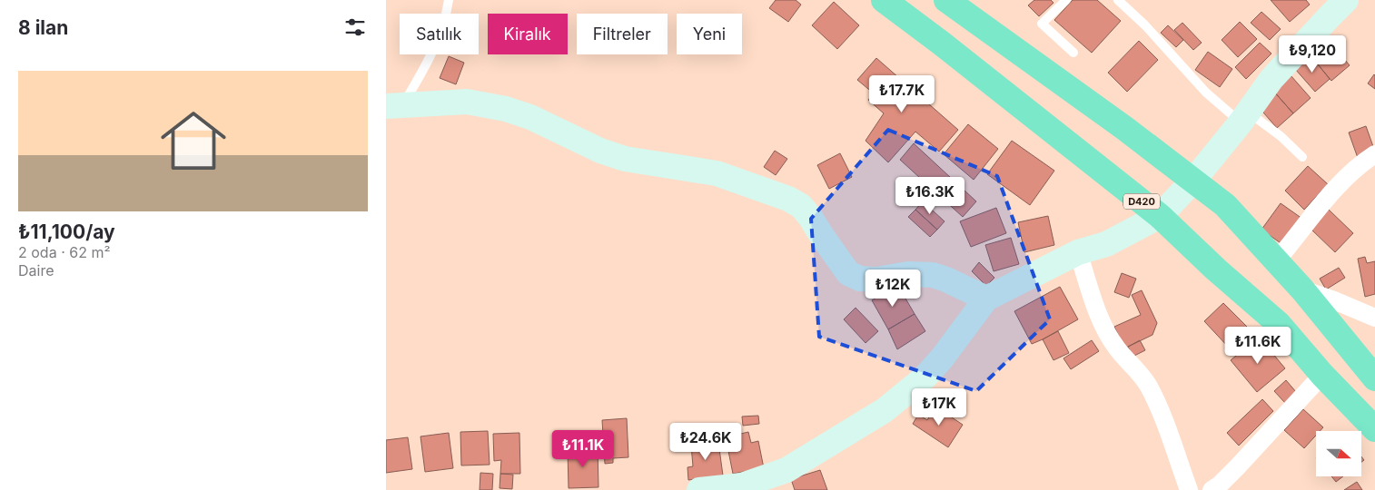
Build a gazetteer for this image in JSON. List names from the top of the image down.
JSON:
{
  "streets": {
    "highway": ["D420"]
  },
  "north": "right",
  "page": {
    "heading": "8 ilan",
    "chip": [
      "Satılık",
      "Kiralık",
      "Filtreler",
      "Yeni"
    ],
    "price": [
      "₺9,120",
      "₺17.7K",
      "₺16.3K",
      "₺12K",
      "₺11.6K",
      "₺17K",
      "₺24.6K",
      "₺11.1K"
    ],
    "list": [
      {
        "name": "₺11,100/ay",
        "note": "2 oda · 62 m² · Daire"
      }
    ]
  }
}
